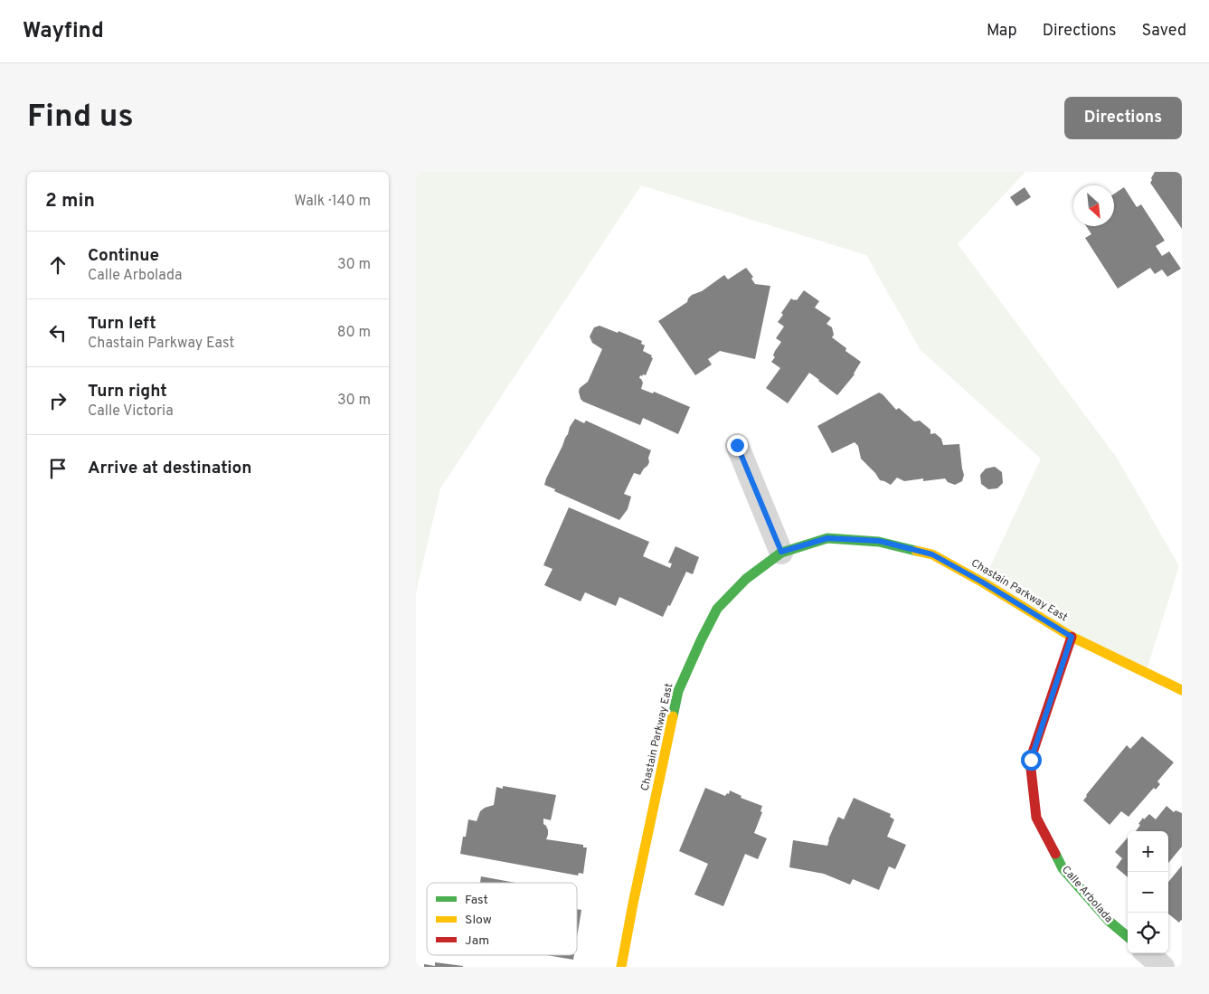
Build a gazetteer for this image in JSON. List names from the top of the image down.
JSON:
{
  "streets": {
    "street": ["Chastain Parkway East", "Calle Arbolada"]
  },
  "crossings": [
    ["Chastain Parkway East", "Calle Arbolada"]
  ],
  "legend": ["Fast", "Slow", "Jam"],
  "north": "bottom right",
  "page": {
    "header": "Wayfind",
    "nav": ["Map", "Directions", "Saved"],
    "buttons": "Directions",
    "title": "Find us",
    "heading": ["2 min", "Walk · 140 m"],
    "list": [
      ["Continue", "Calle Arbolada", "30 m"],
      ["Turn left", "Chastain Parkway East", "80 m"],
      ["Turn right", "Calle Victoria", "30 m"],
      "Arrive at destination"
    ],
    "map_buttons": ["+", "−"]
  }
}
